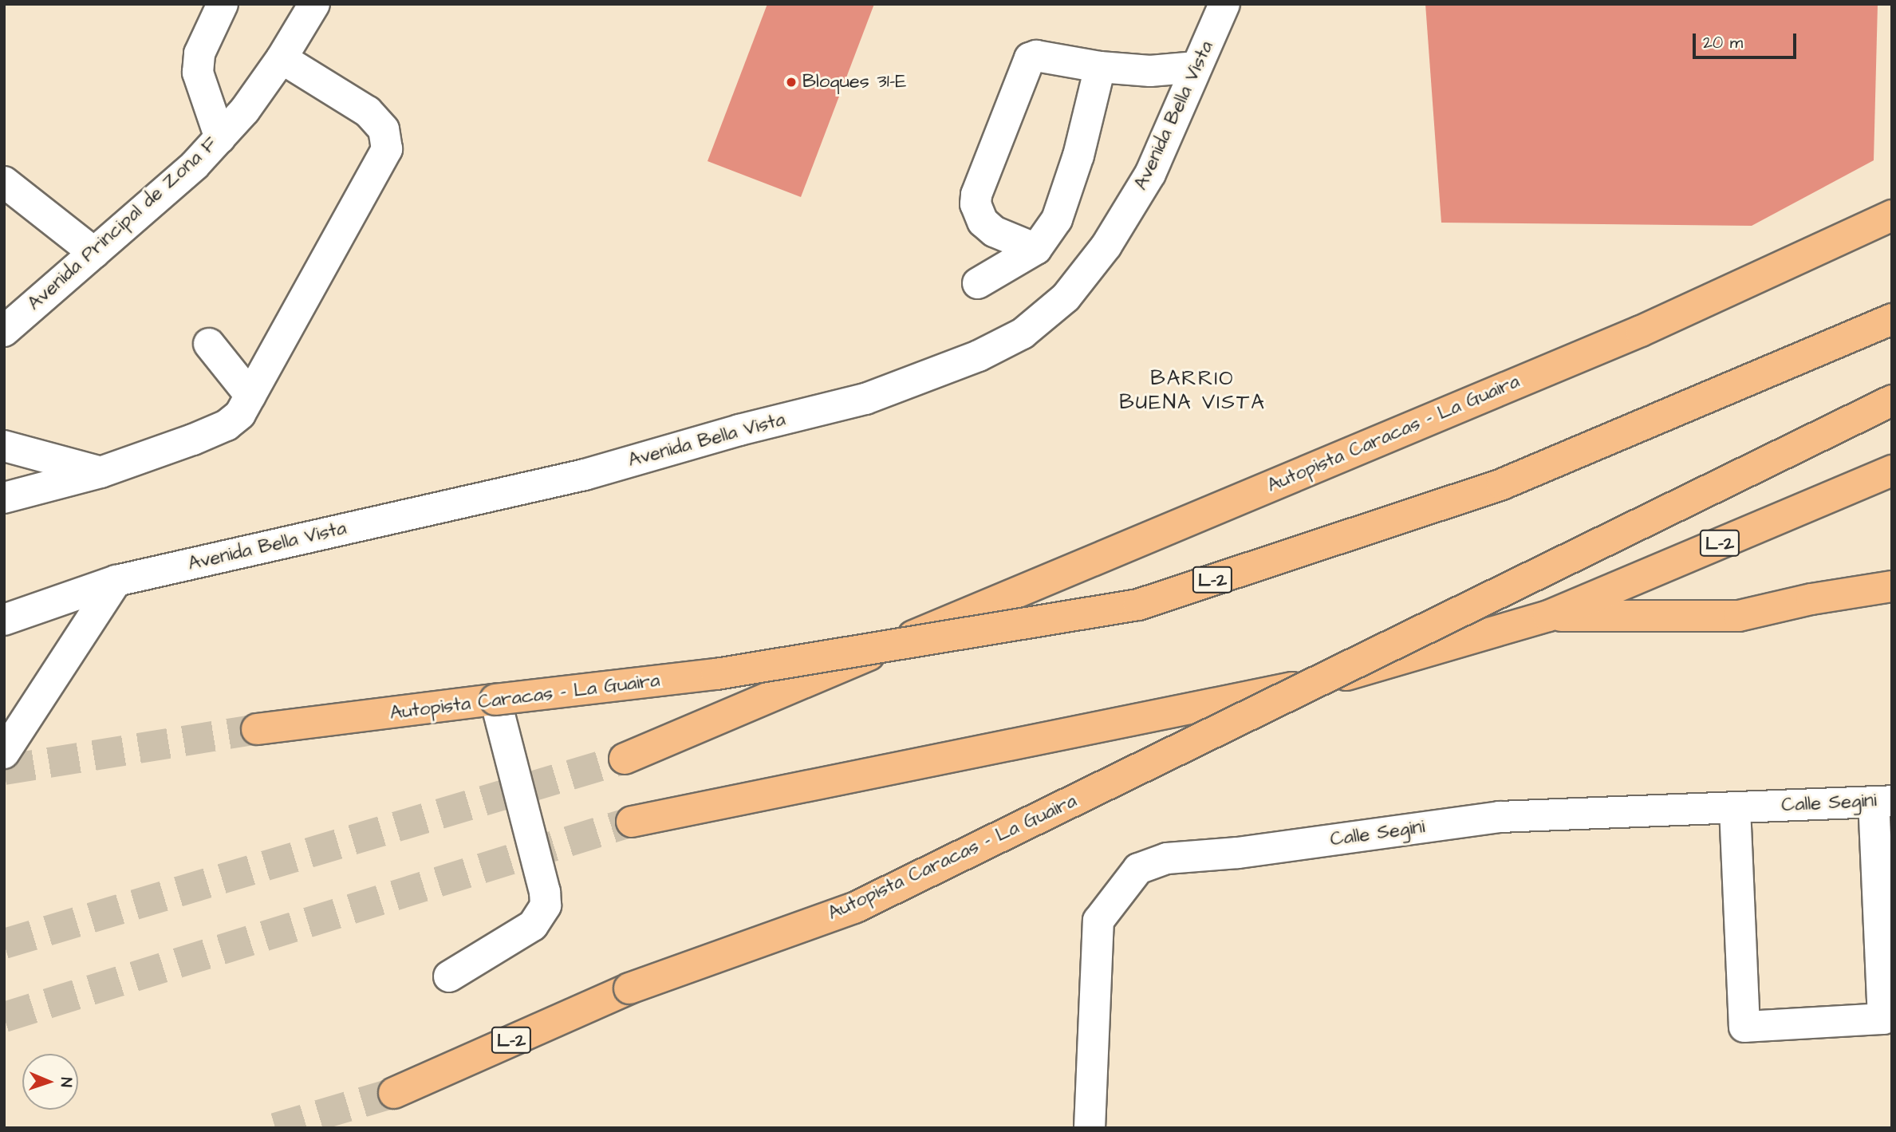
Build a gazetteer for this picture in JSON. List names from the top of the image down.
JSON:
{
  "streets": {
    "highway": ["Autopista Caracas - La Guaira", "L-2"],
    "street": ["Avenida Bella Vista", "Avenida Principal de Zona F", "Calle Segini"]
  },
  "districts": ["BARRIO BUENA VISTA"],
  "places": ["Bloques 31-E"],
  "scale_bar": "20 m",
  "north": "right"
}
